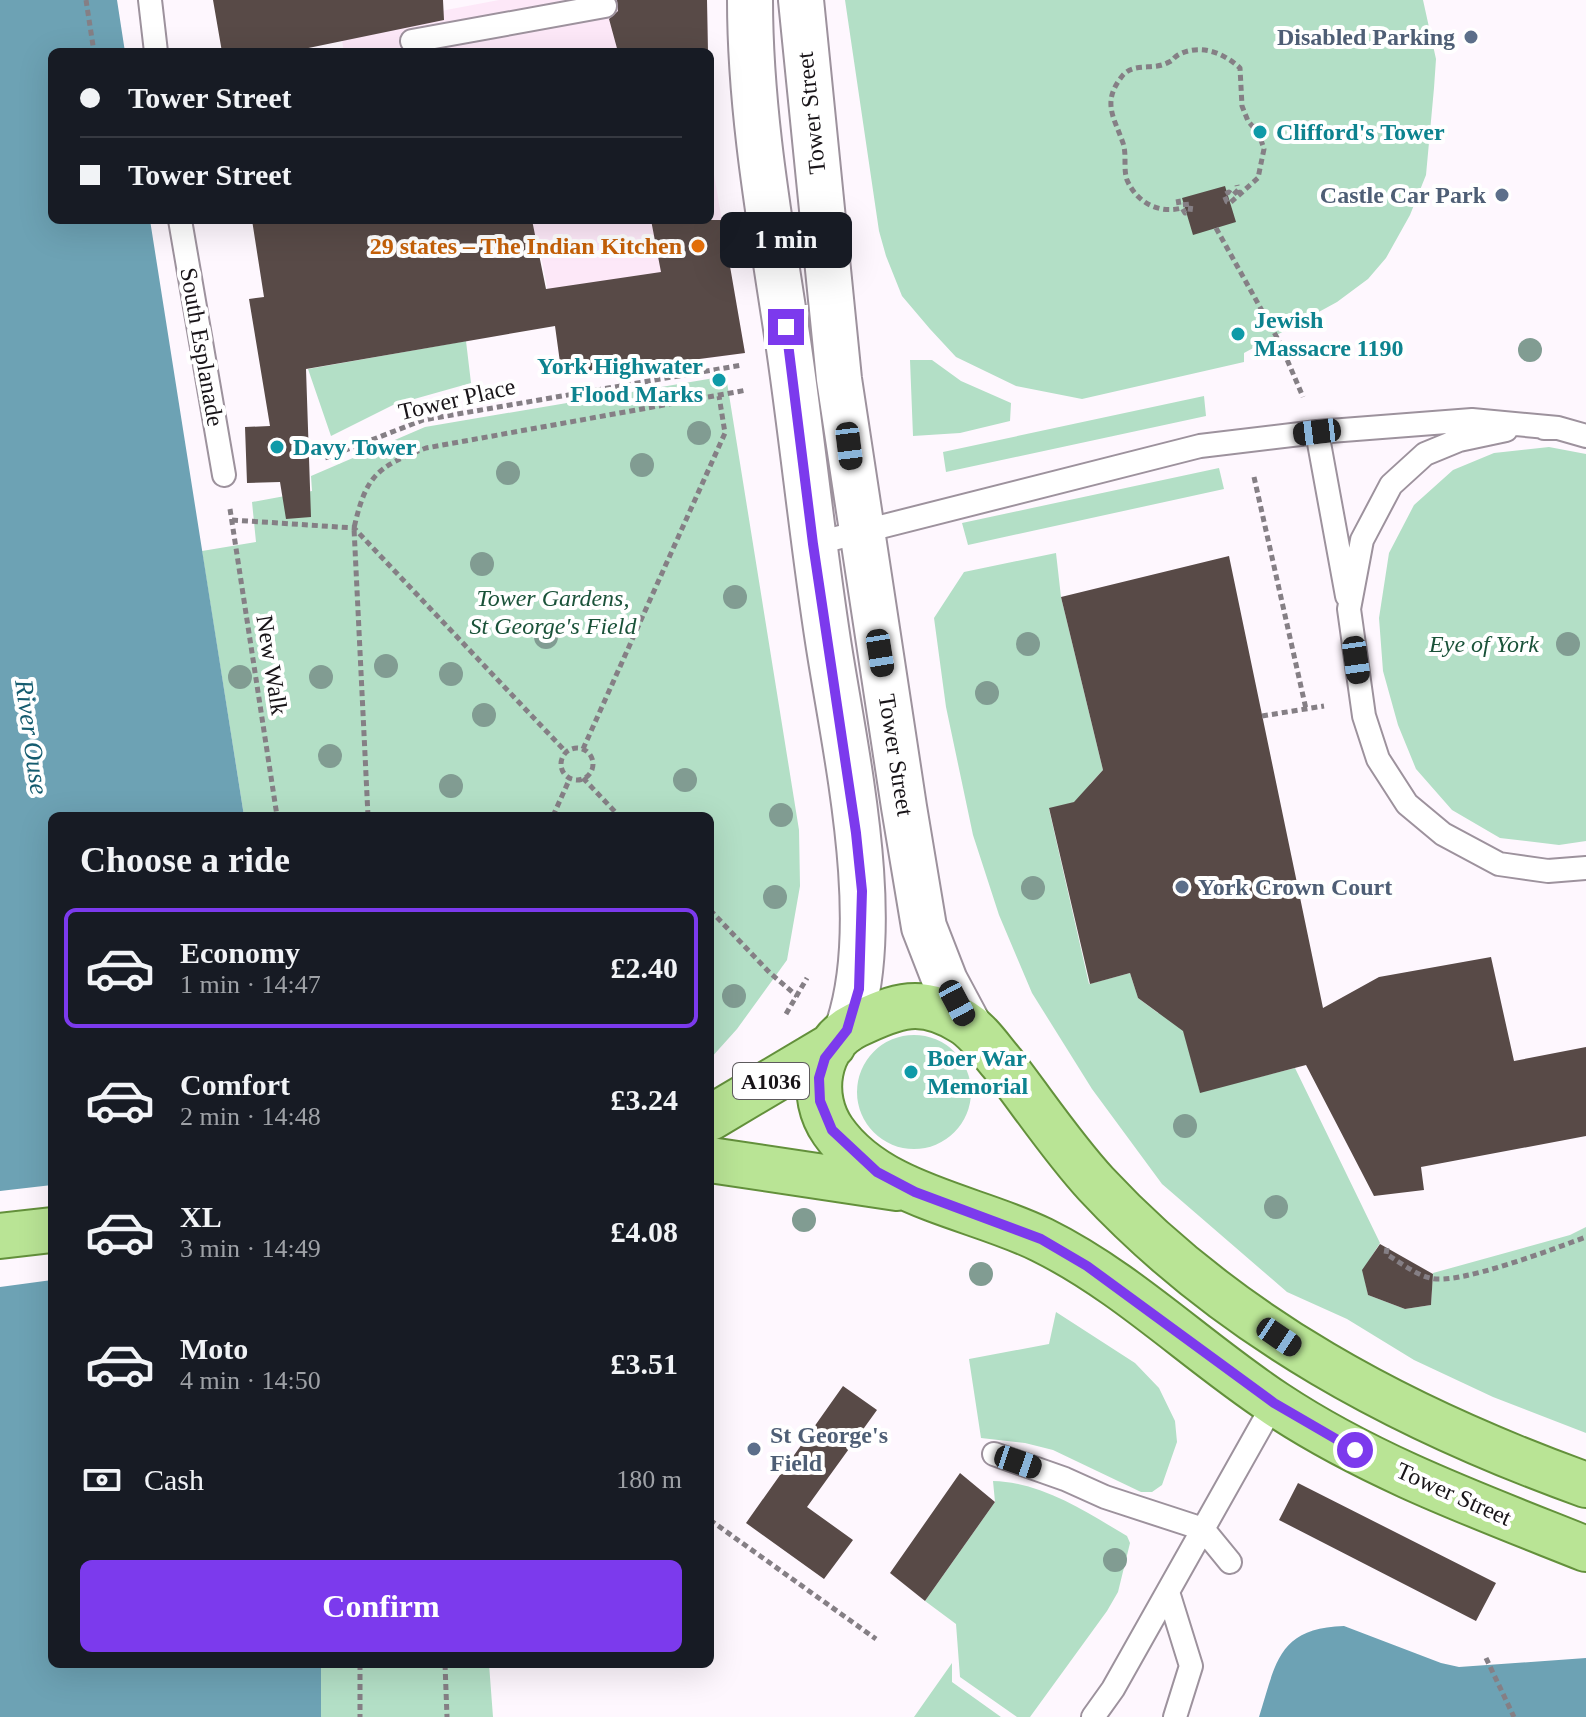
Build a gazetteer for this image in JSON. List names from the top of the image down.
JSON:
{
  "streets": {
    "main road": ["Tower Street", "A1036"],
    "lane": ["South Esplanade"],
    "path": ["Tower Place", "New Walk"]
  },
  "crossings": [
    ["Tower Street", "Tower Place"],
    ["Tower Street", "A1036"]
  ],
  "water": ["River Ouse"],
  "parks": ["Tower Gardens, St George's Field", "Eye of York"],
  "places": [
    "Disabled Parking",
    "Clifford's Tower",
    "Castle Car Park",
    "29 states – The Indian Kitchen",
    "Jewish Massacre 1190",
    "York Highwater Flood Marks",
    "Davy Tower",
    "York Crown Court",
    "Boer War Memorial",
    "St George's Field"
  ],
  "page": {
    "banner": ["Tower Street", "Tower Street"],
    "bubble": "1 min",
    "heading": "Choose a ride",
    "list": [
      {
        "name": "Economy",
        "note": "1 min · 14:47",
        "value": "£2.40"
      },
      {
        "name": "Comfort",
        "note": "2 min · 14:48",
        "value": "£3.24"
      },
      {
        "name": "XL",
        "note": "3 min · 14:49",
        "value": "£4.08"
      },
      {
        "name": "Moto",
        "note": "4 min · 14:50",
        "value": "£3.51"
      }
    ],
    "pay": ["Cash", "180 m"],
    "buttons": "Confirm"
  }
}
